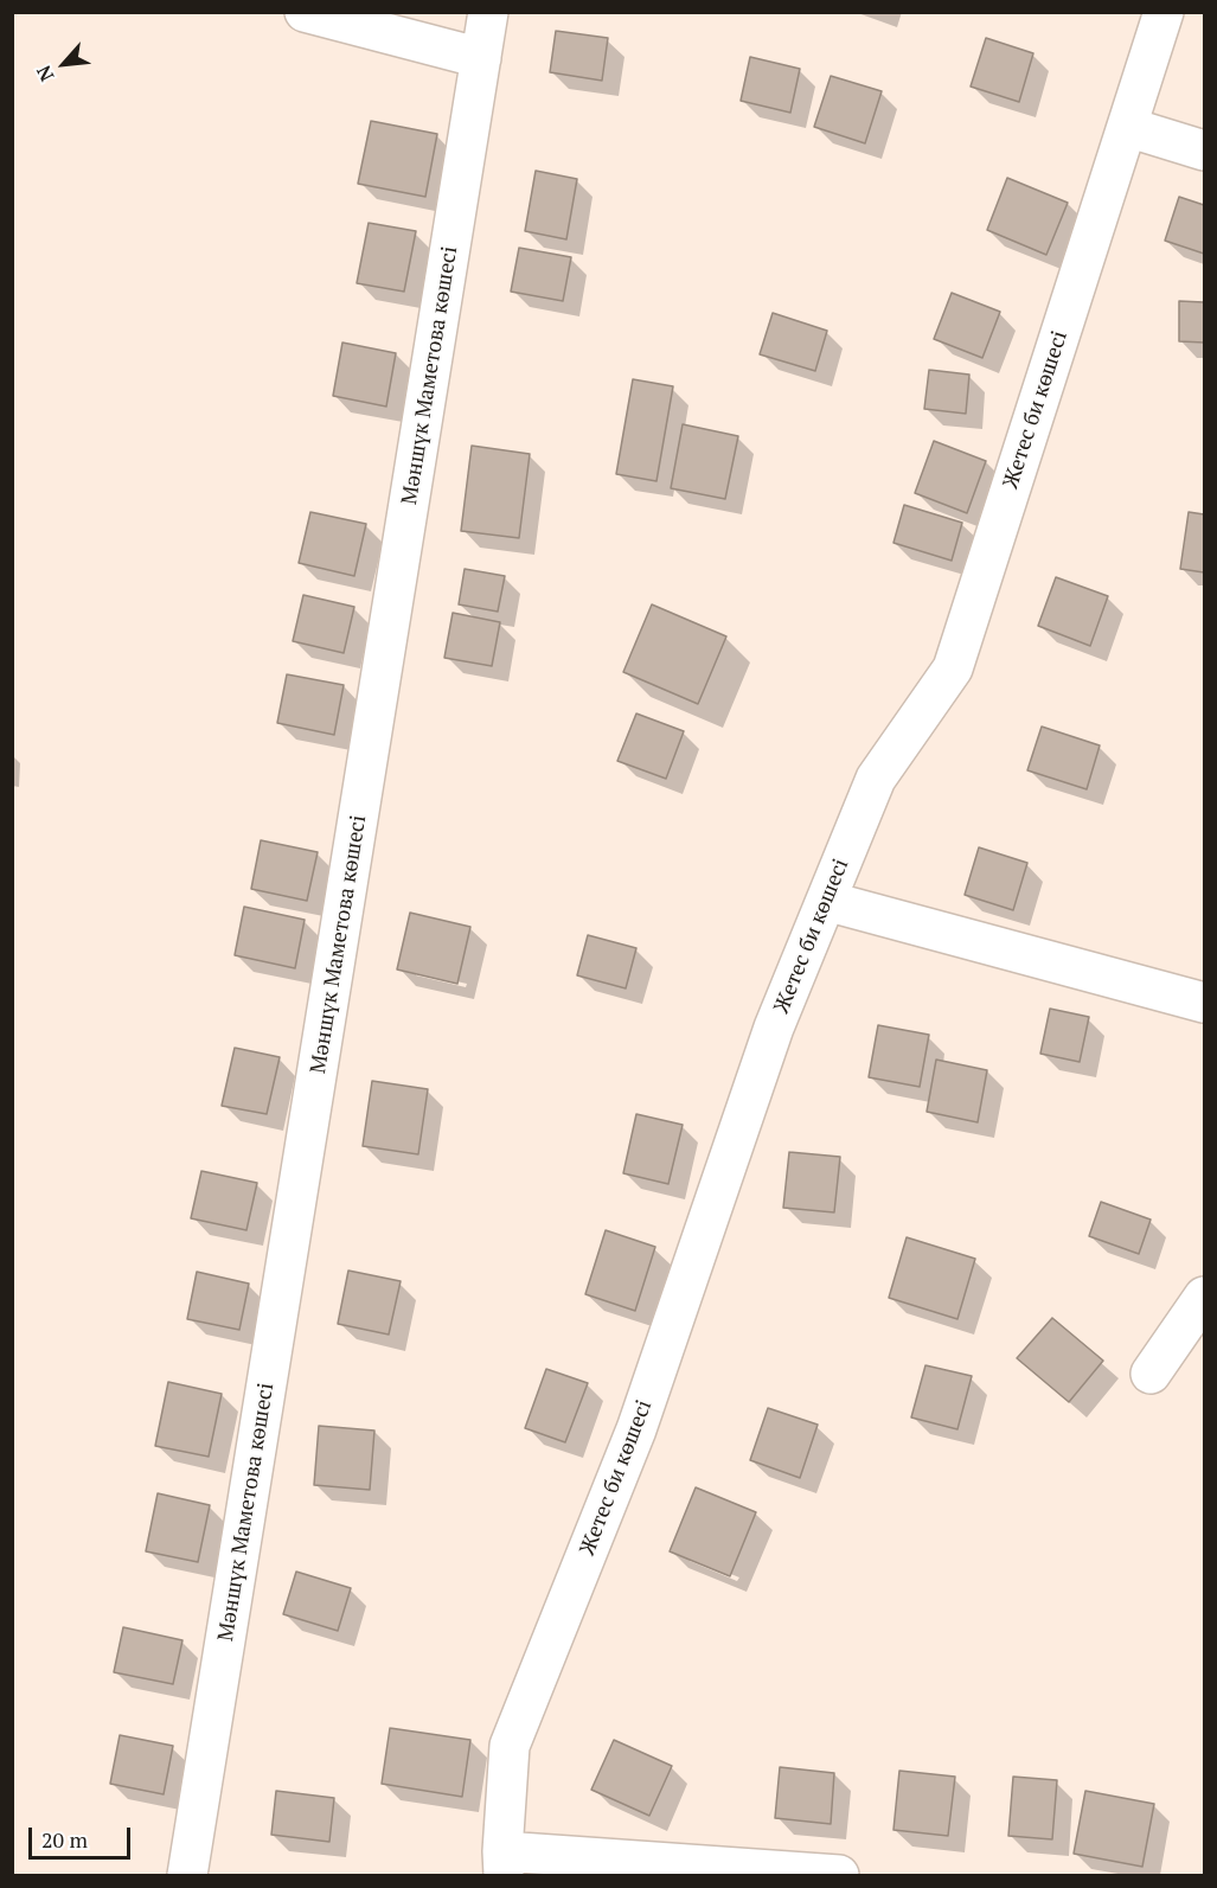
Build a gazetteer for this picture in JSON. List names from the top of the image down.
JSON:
{
  "streets": {
    "street": ["Мәншүк Маметова көшесі", "Жетес би көшесі"]
  },
  "scale_bar": "20 m",
  "north": "bottom left"
}
